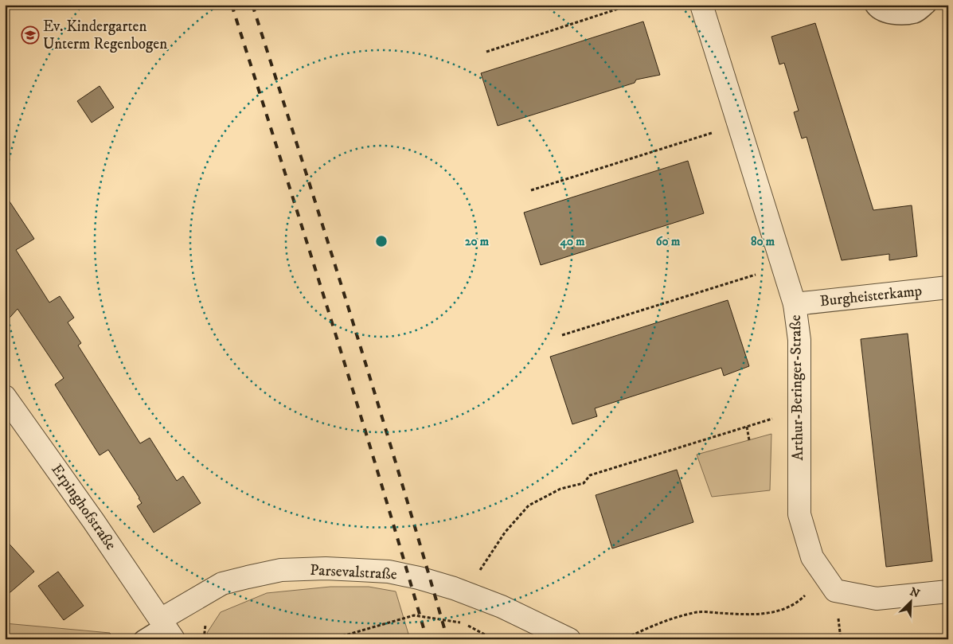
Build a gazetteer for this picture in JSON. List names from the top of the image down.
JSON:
{
  "streets": {
    "street": [
      "Burgheisterkamp",
      "Arthur-Beringer-Straße",
      "Erpinghofstraße",
      "Parsevalstraße"
    ]
  },
  "crossings": [
    ["Burgheisterkamp", "Arthur-Beringer-Straße"],
    ["Erpinghofstraße", "Parsevalstraße"]
  ],
  "places": {
    "school or university": ["Ev. Kindergarten Unterm Regenbogen"]
  },
  "north": "top right",
  "rings": [
    "20 m",
    "40 m",
    "60 m",
    "80 m"
  ]
}
